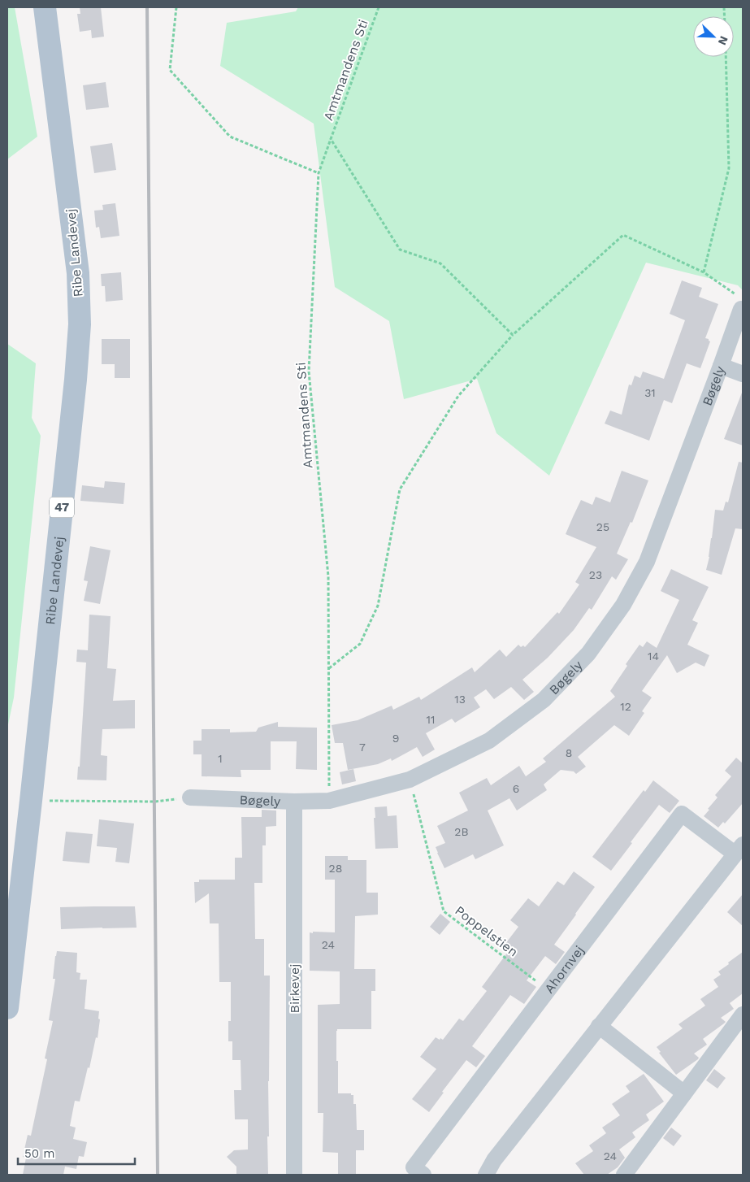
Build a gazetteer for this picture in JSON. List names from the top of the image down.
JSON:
{
  "streets": {
    "main road": ["Ribe Landevej", "47"],
    "street": ["Bøgely", "Ahornvej", "Birkevej"],
    "path": ["Amtmandens Sti", "Poppelstien"]
  },
  "crossings": [
    ["Amtmandens Sti", "Bøgely"],
    ["Bøgely", "Poppelstien"],
    ["Bøgely", "Birkevej"],
    ["Poppelstien", "Ahornvej"]
  ],
  "house_numbers": [
    "31",
    "25",
    "23",
    "14",
    "13",
    "12",
    "11",
    "9",
    "7",
    "8",
    "1",
    "6",
    "2B",
    "28",
    "24",
    "24"
  ],
  "scale_bar": "50 m",
  "north": "bottom right"
}
